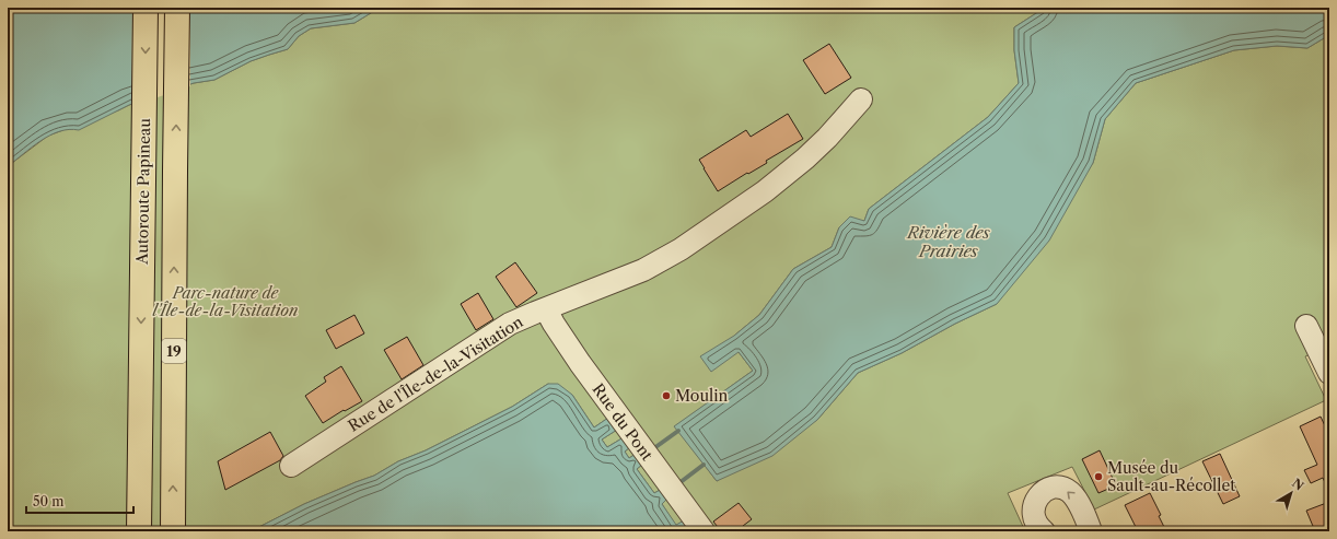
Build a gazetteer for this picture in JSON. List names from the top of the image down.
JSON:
{
  "streets": {
    "highway": ["Autoroute Papineau", "19"],
    "street": ["Rue de l'Île-de-la-Visitation", "Rue du Pont"]
  },
  "crossings": [
    ["Rue de l'Île-de-la-Visitation", "Rue du Pont"]
  ],
  "water": ["Rivière des Prairies"],
  "parks": ["Parc-nature de l'Île-de-la-Visitation"],
  "places": ["Moulin", "Musée du Sault-au-Récollet"],
  "scale_bar": "50 m",
  "north": "top right"
}
